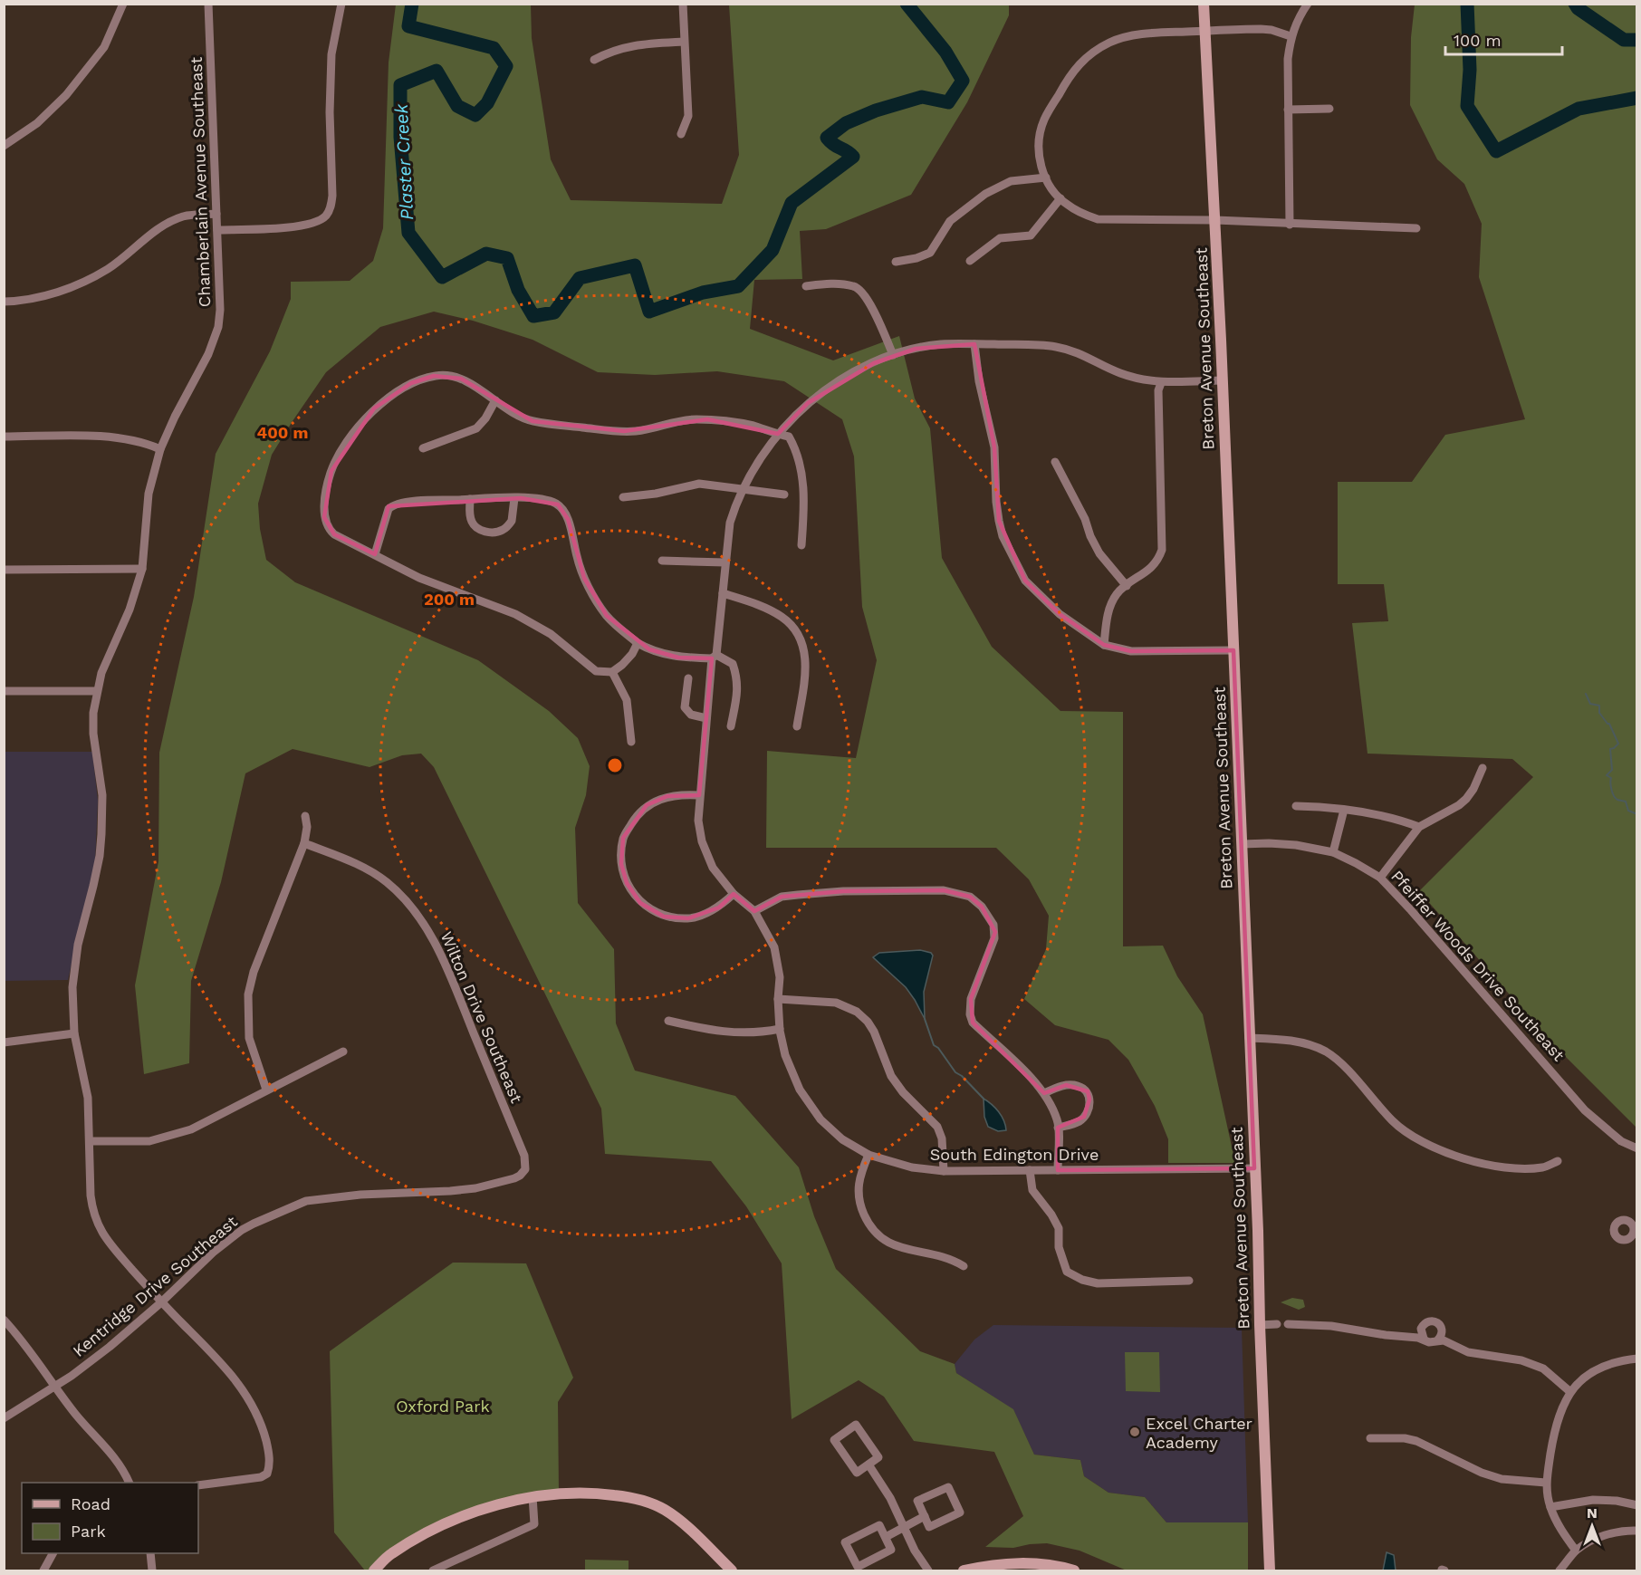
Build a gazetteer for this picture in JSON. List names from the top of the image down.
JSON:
{
  "streets": {
    "main road": ["Breton Avenue Southeast"],
    "street": [
      "Chamberlain Avenue Southeast",
      "Pfeiffer Woods Drive Southeast",
      "Wilton Drive Southeast",
      "South Edington Drive",
      "Kentridge Drive Southeast"
    ]
  },
  "crossings": [
    ["Chamberlain Avenue Southeast", "Kentridge Drive Southeast"],
    ["Breton Avenue Southeast", "Pfeiffer Woods Drive Southeast"],
    ["Breton Avenue Southeast", "South Edington Drive"],
    ["Wilton Drive Southeast", "Kentridge Drive Southeast"]
  ],
  "water": ["Plaster Creek"],
  "parks": ["Oxford Park"],
  "places": ["Excel Charter Academy"],
  "legend": ["Road", "Park"],
  "scale_bar": "100 m",
  "north": "top",
  "rings": ["400 m", "200 m"]
}
